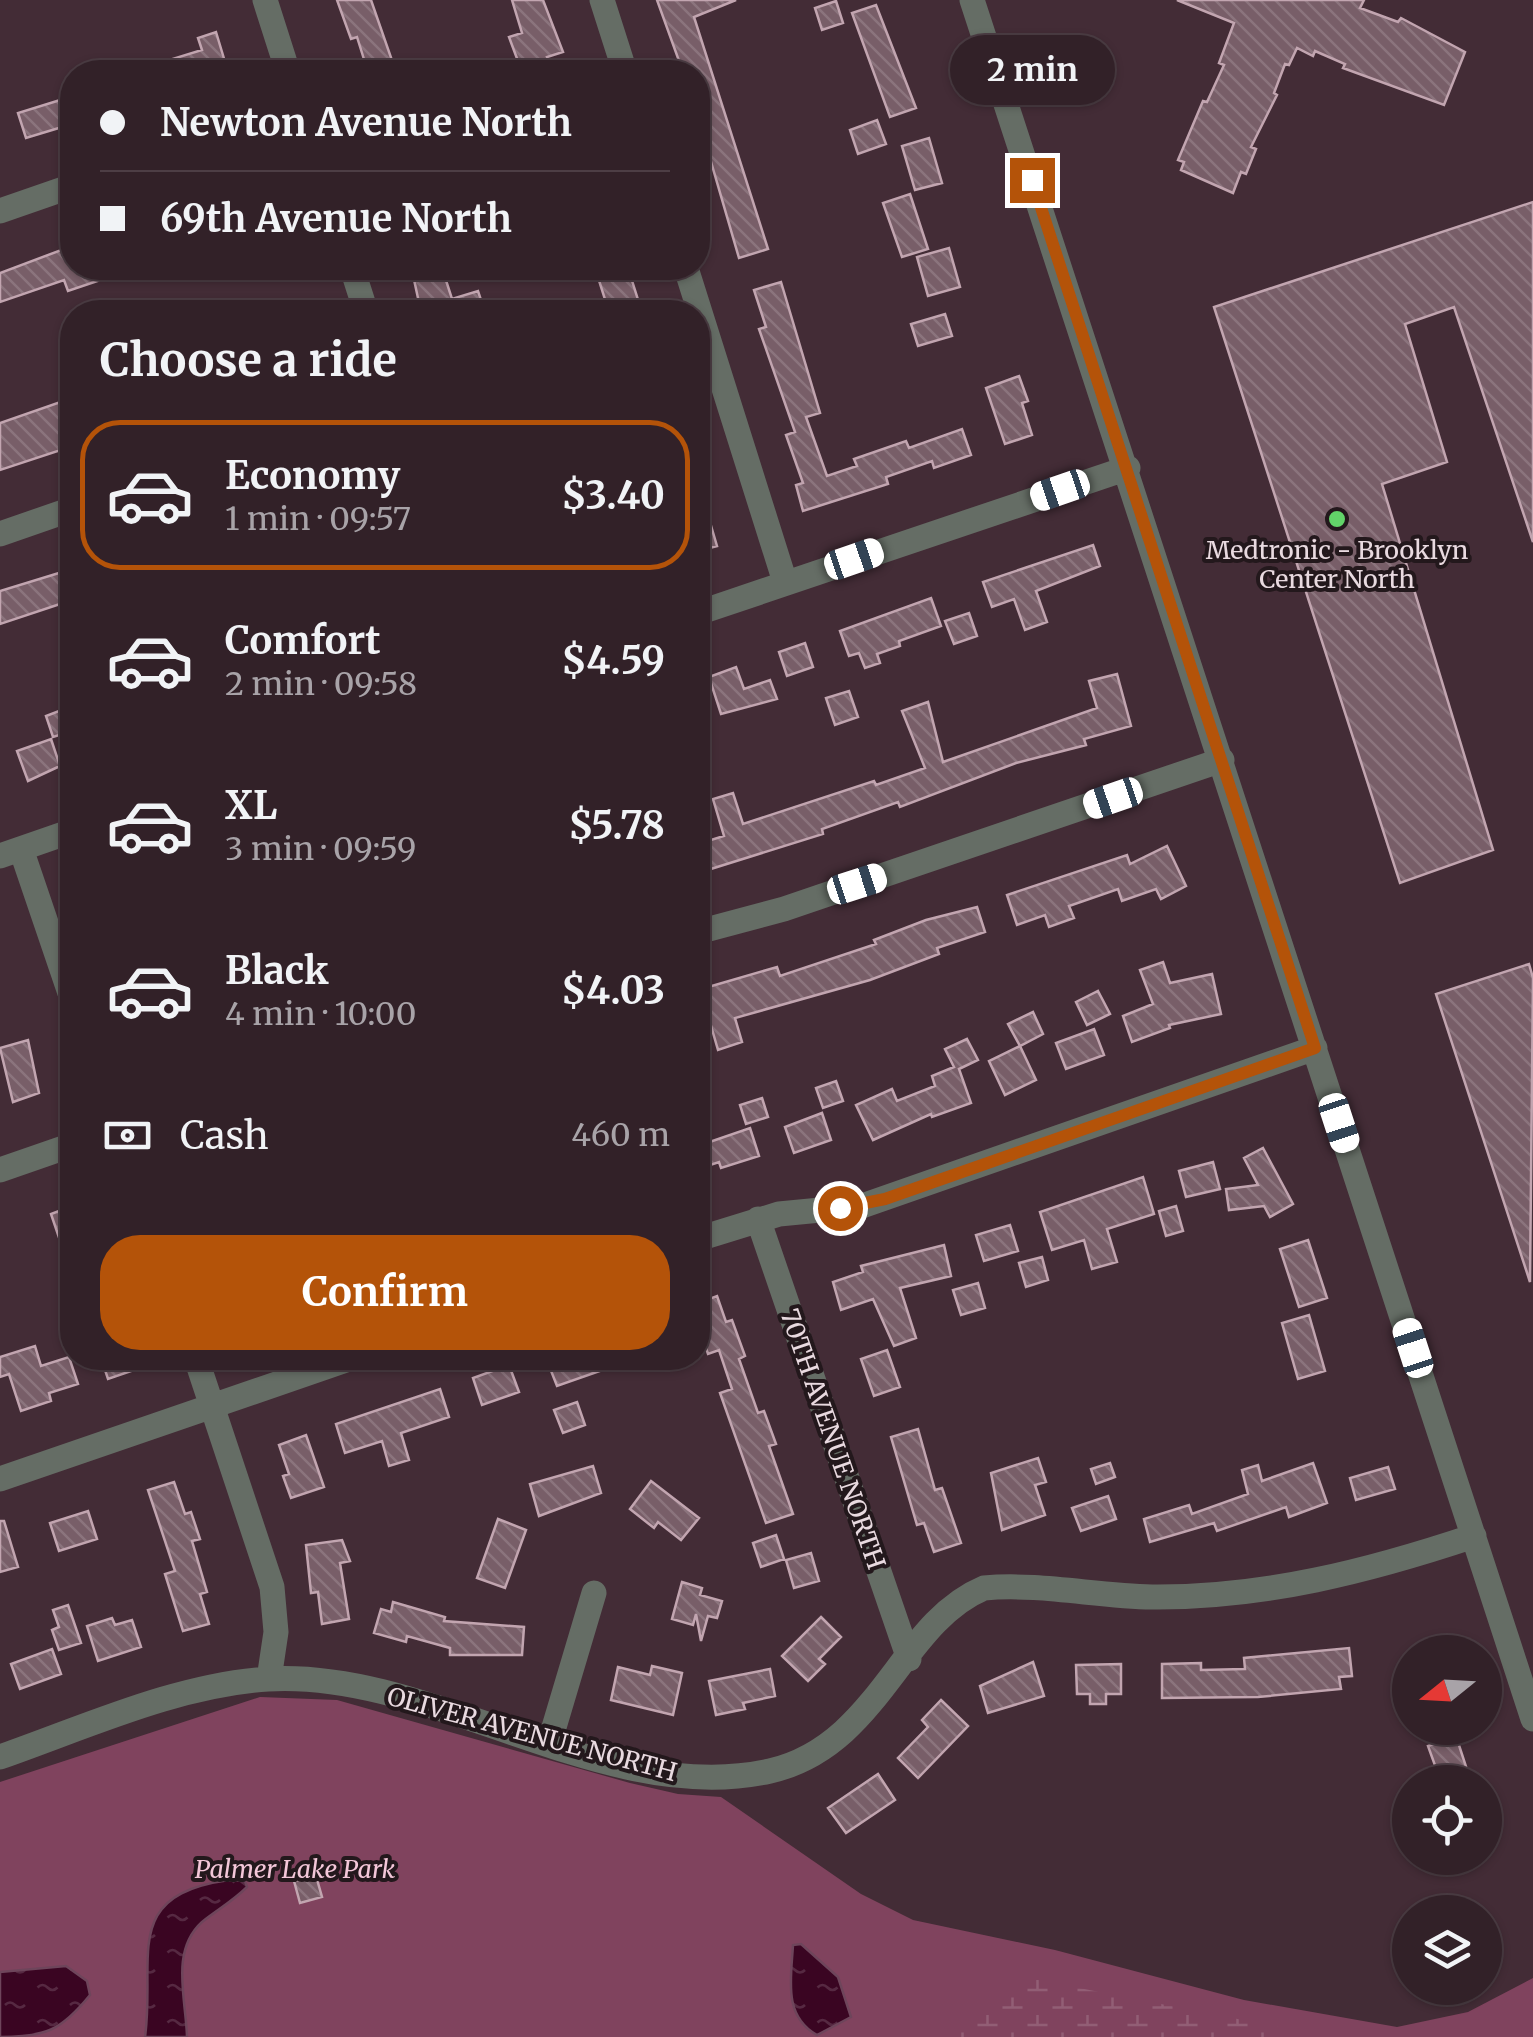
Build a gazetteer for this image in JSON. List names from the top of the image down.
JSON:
{
  "streets": {
    "street": ["70TH AVENUE NORTH", "OLIVER AVENUE NORTH"]
  },
  "crossings": [
    ["70TH AVENUE NORTH", "OLIVER AVENUE NORTH"]
  ],
  "parks": ["Palmer Lake Park"],
  "places": ["Medtronic - Brooklyn Center North"],
  "north": "left",
  "page": {
    "bubble": "2 min",
    "banner": ["Newton Avenue North", "69th Avenue North"],
    "heading": "Choose a ride",
    "list": [
      {
        "name": "Economy",
        "note": "1 min · 09:57",
        "value": "$3.40"
      },
      {
        "name": "Comfort",
        "note": "2 min · 09:58",
        "value": "$4.59"
      },
      {
        "name": "XL",
        "note": "3 min · 09:59",
        "value": "$5.78"
      },
      {
        "name": "Black",
        "note": "4 min · 10:00",
        "value": "$4.03"
      }
    ],
    "pay": ["Cash", "460 m"],
    "buttons": "Confirm"
  }
}
